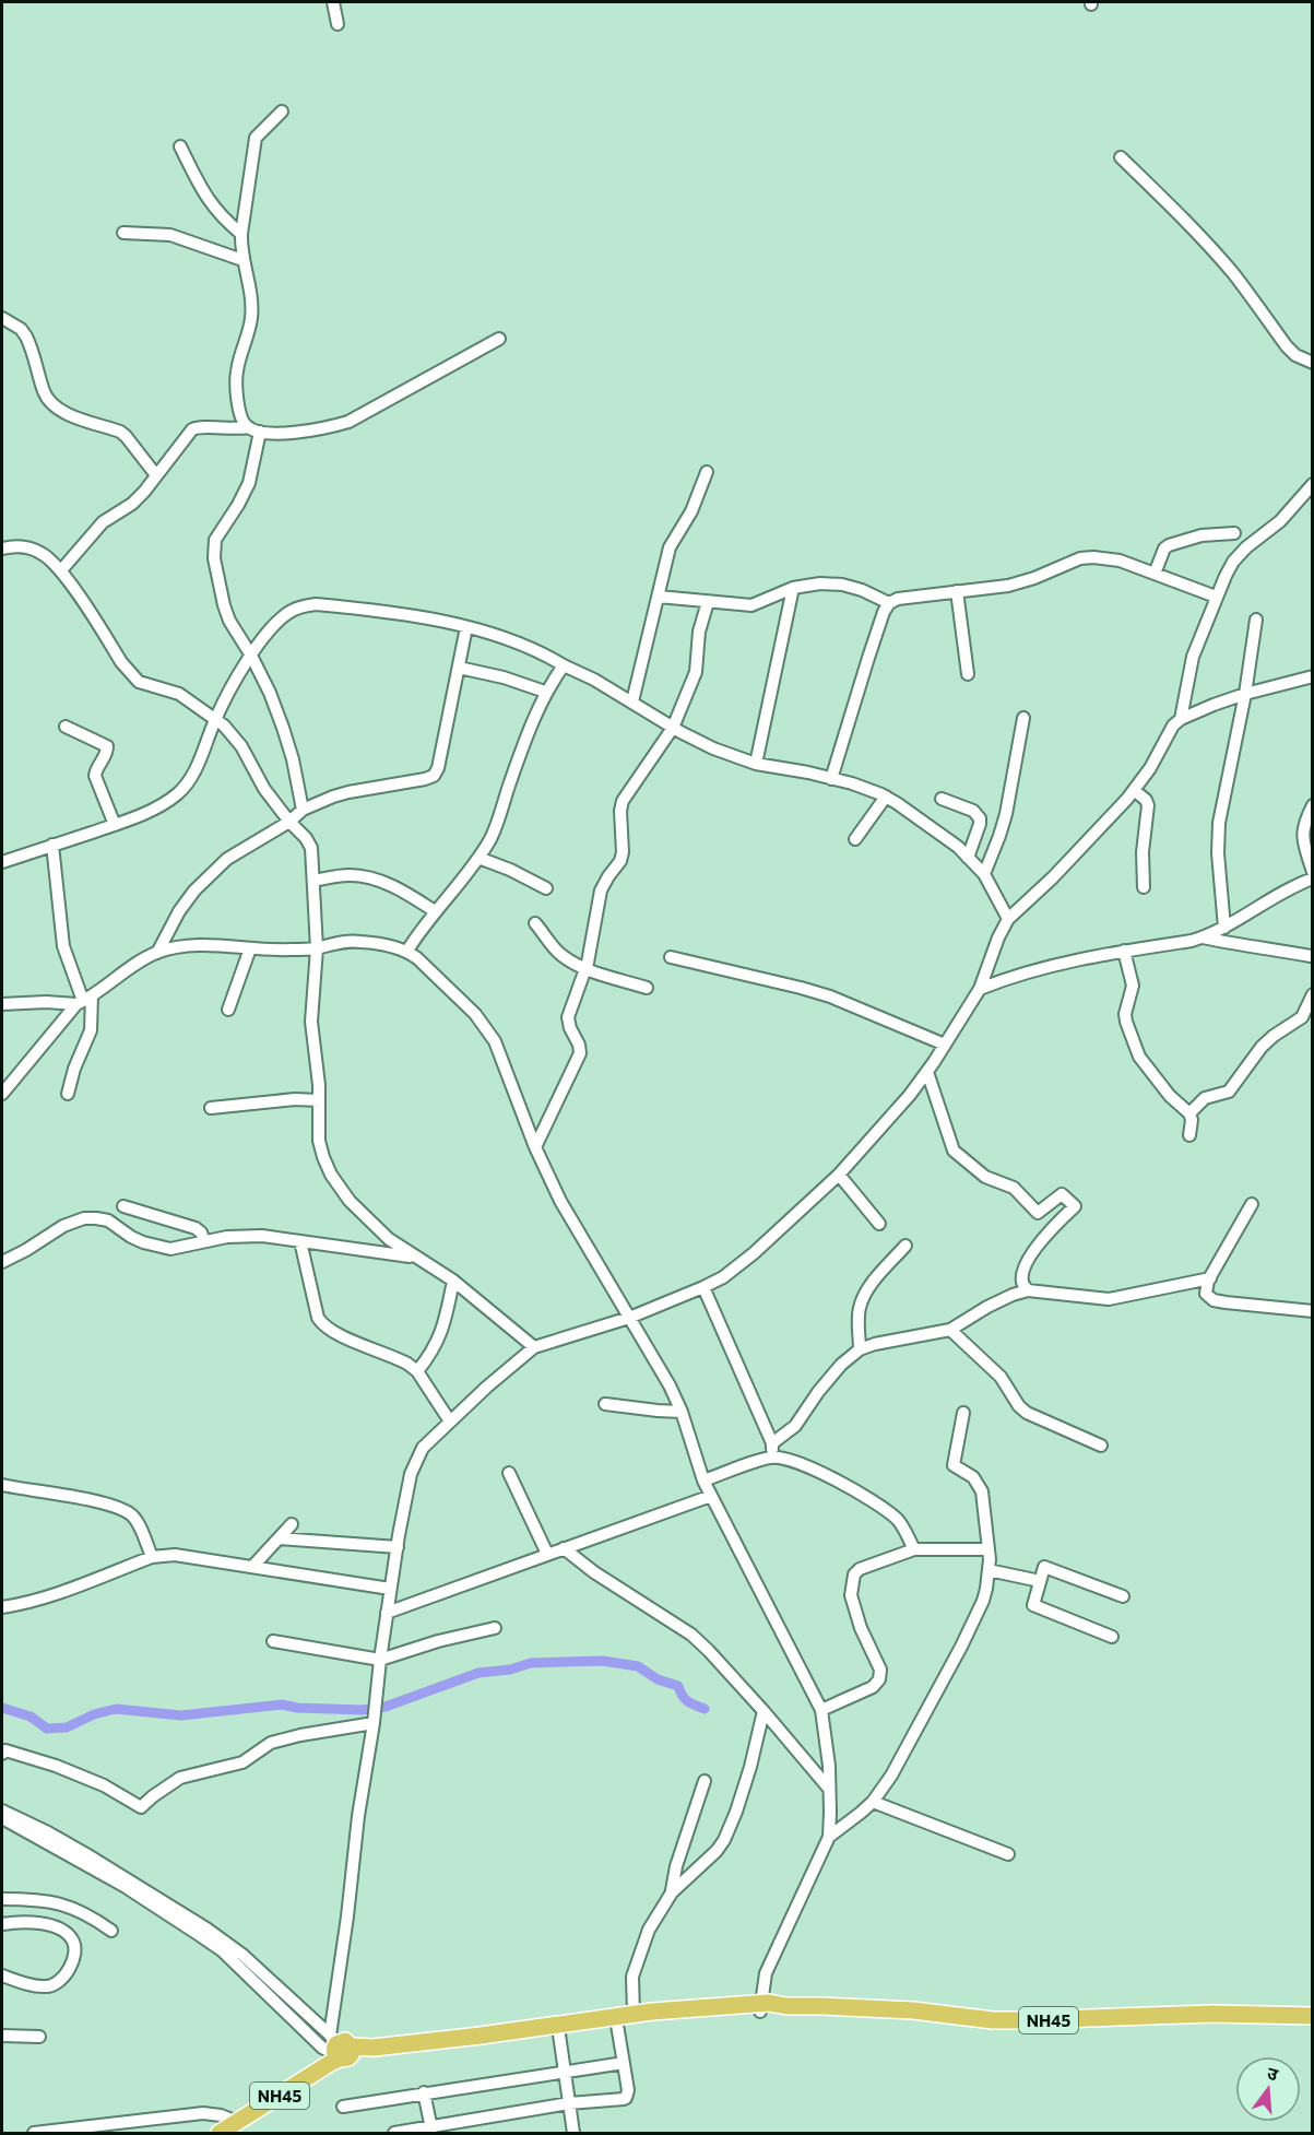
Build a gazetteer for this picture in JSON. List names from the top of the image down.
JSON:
{
  "streets": {
    "highway": ["NH45"]
  },
  "north": "top"
}
